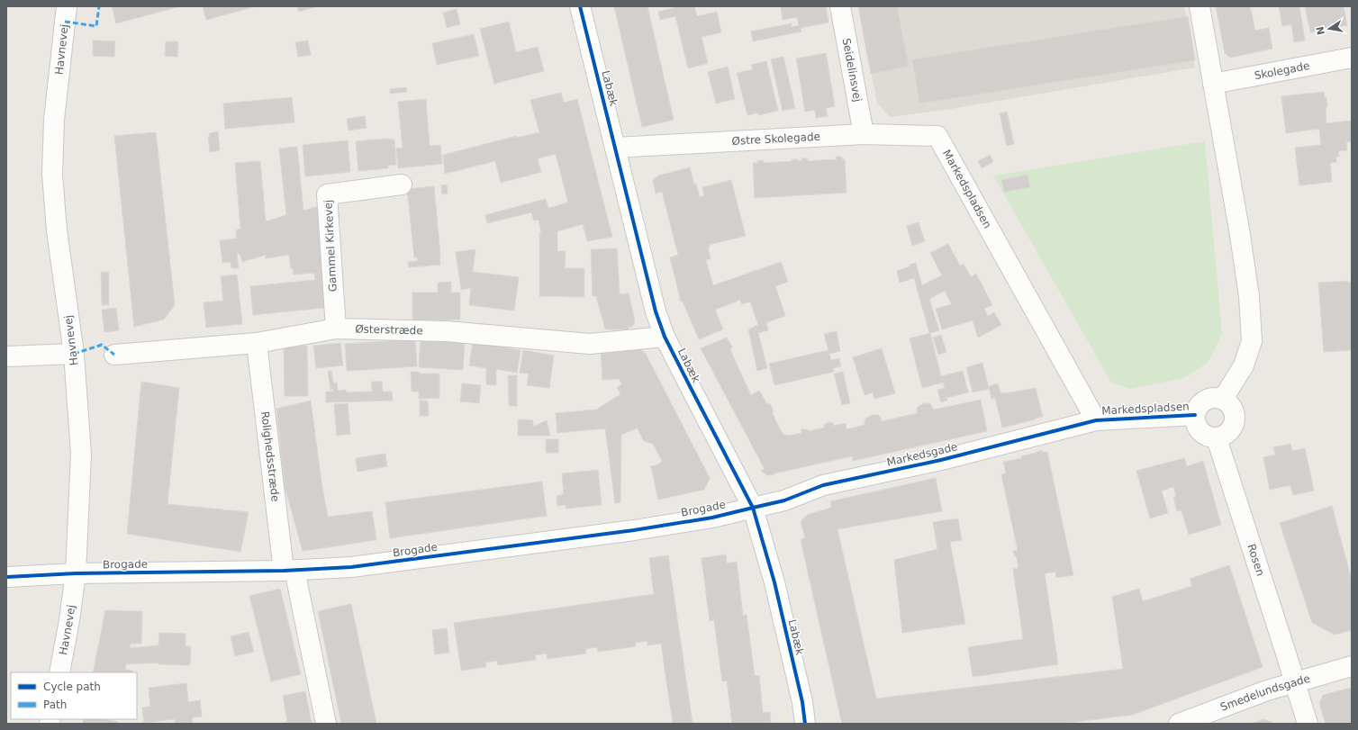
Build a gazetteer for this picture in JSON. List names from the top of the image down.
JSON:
{
  "streets": {
    "street": [
      "Havnevej",
      "Seidelinsvej",
      "Skolegade",
      "Labæk",
      "Østre Skolegade",
      "Markedspladsen",
      "Gammel Kirkevej",
      "Østerstræde",
      "Markedsgade",
      "Rolighedsstræde",
      "Brogade",
      "Rosen",
      "Smedelundsgade"
    ]
  },
  "crossings": [
    ["Havnevej", "Brogade"],
    ["Seidelinsvej", "Østre Skolegade"],
    ["Labæk", "Østre Skolegade"],
    ["Labæk", "Østerstræde"],
    ["Labæk", "Markedsgade"],
    ["Labæk", "Brogade"],
    ["Østre Skolegade", "Markedspladsen"],
    ["Markedspladsen", "Markedsgade"],
    ["Markedspladsen", "Rosen"],
    ["Gammel Kirkevej", "Østerstræde"],
    ["Østerstræde", "Rolighedsstræde"],
    ["Markedsgade", "Brogade"],
    ["Rolighedsstræde", "Brogade"],
    ["Rosen", "Smedelundsgade"]
  ],
  "legend": ["Cycle path", "Path"],
  "north": "left"
}
